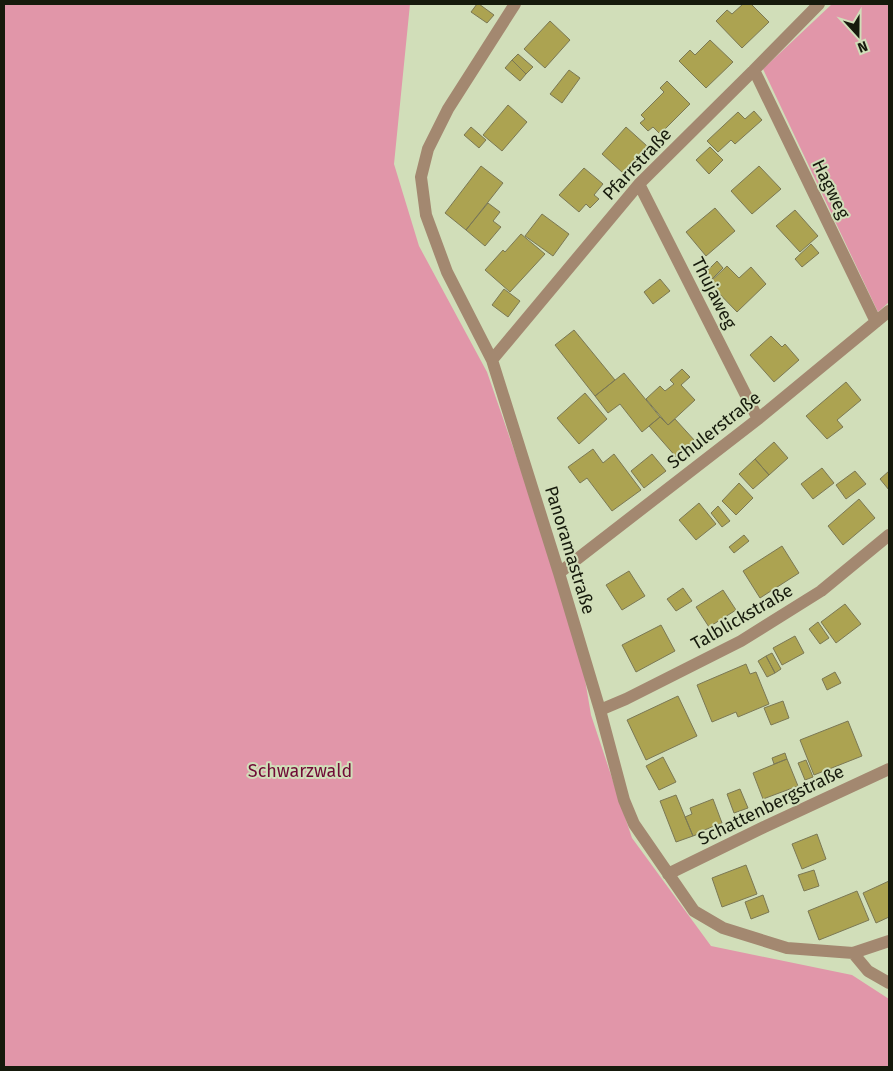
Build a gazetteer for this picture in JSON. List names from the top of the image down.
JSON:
{
  "streets": {
    "street": [
      "Pfarrstraße",
      "Hagweg",
      "Thujaweg",
      "Schulerstraße",
      "Panoramastraße",
      "Talblickstraße",
      "Schattenbergstraße"
    ]
  },
  "crossings": [
    ["Pfarrstraße", "Hagweg"],
    ["Pfarrstraße", "Thujaweg"],
    ["Pfarrstraße", "Panoramastraße"],
    ["Hagweg", "Schulerstraße"],
    ["Thujaweg", "Schulerstraße"],
    ["Schulerstraße", "Panoramastraße"],
    ["Panoramastraße", "Talblickstraße"],
    ["Panoramastraße", "Schattenbergstraße"]
  ],
  "parks": ["Schwarzwald"],
  "north": "bottom"
}
